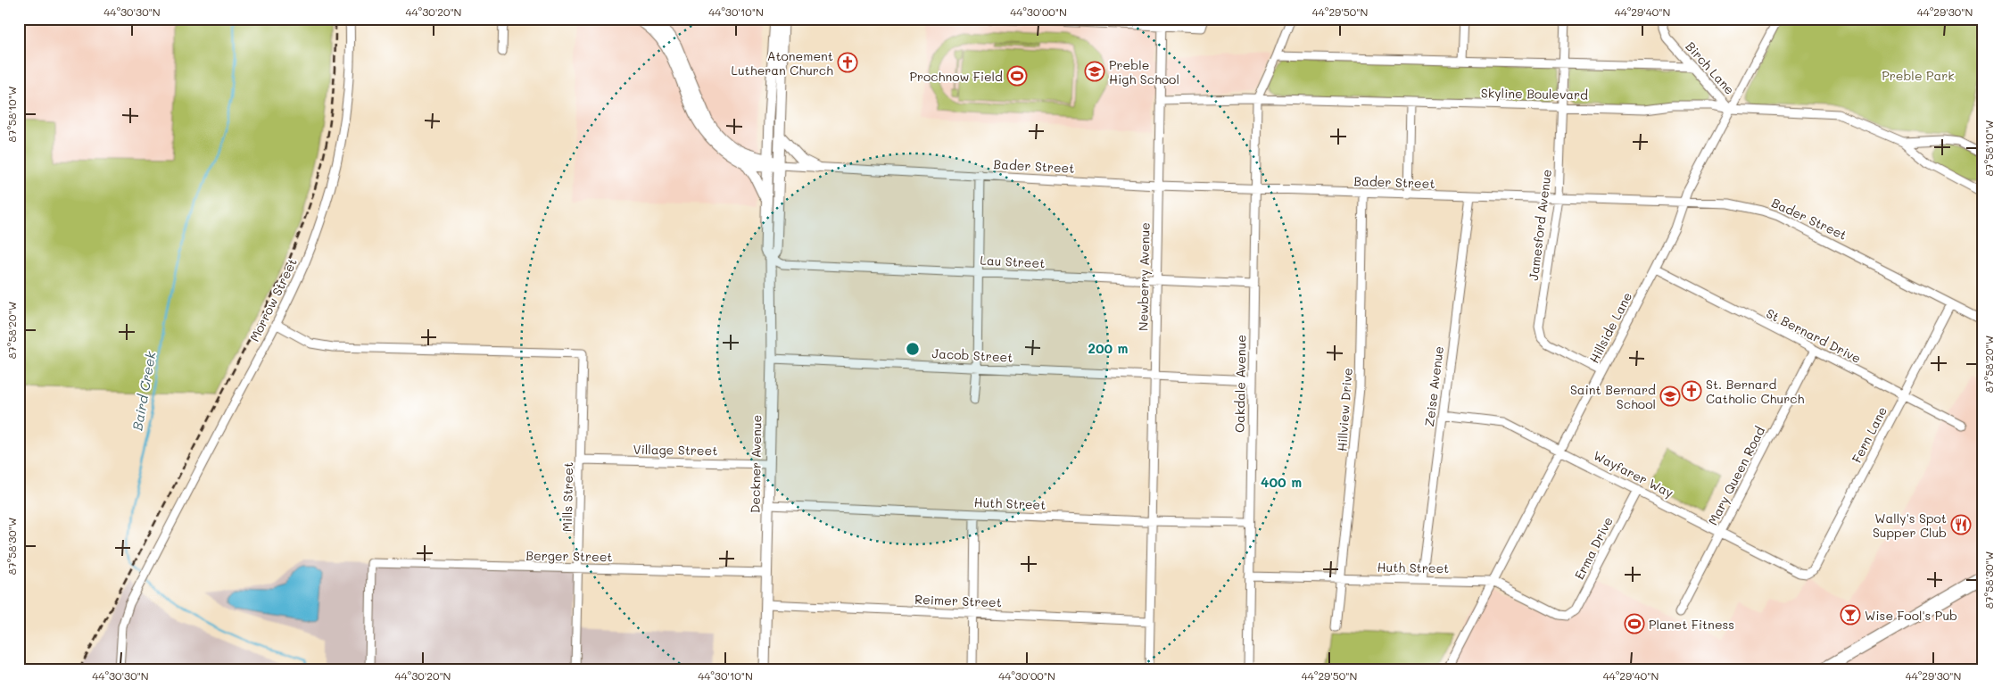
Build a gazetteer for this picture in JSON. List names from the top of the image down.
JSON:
{
  "streets": {
    "street": [
      "Birch Lane",
      "Skyline Boulevard",
      "Bader Street",
      "Jamesford Avenue",
      "Lau Street",
      "Newberry Avenue",
      "Morrow Street",
      "Hillside Lane",
      "St Bernard Drive",
      "Jacob Street",
      "Oakdale Avenue",
      "Zeise Avenue",
      "Hillview Drive",
      "Fern Lane",
      "Village Street",
      "Deckner Avenue",
      "Wayfarer Way",
      "Mary Queen Road",
      "Mills Street",
      "Huth Street",
      "Erma Drive",
      "Berger Street",
      "Reimer Street"
    ]
  },
  "crossings": [
    ["Birch Lane", "Skyline Boulevard"],
    ["Birch Lane", "Hillside Lane"],
    ["Skyline Boulevard", "Jamesford Avenue"],
    ["Skyline Boulevard", "Newberry Avenue"],
    ["Skyline Boulevard", "Hillside Lane"],
    ["Skyline Boulevard", "Oakdale Avenue"],
    ["Bader Street", "Jamesford Avenue"],
    ["Bader Street", "Newberry Avenue"],
    ["Bader Street", "Hillside Lane"],
    ["Bader Street", "Oakdale Avenue"],
    ["Bader Street", "Zeise Avenue"],
    ["Bader Street", "Hillview Drive"],
    ["Bader Street", "Fern Lane"],
    ["Bader Street", "Deckner Avenue"],
    ["Jamesford Avenue", "Hillside Lane"],
    ["Lau Street", "Newberry Avenue"],
    ["Lau Street", "Oakdale Avenue"],
    ["Lau Street", "Deckner Avenue"],
    ["Newberry Avenue", "Jacob Street"],
    ["Newberry Avenue", "Huth Street"],
    ["Newberry Avenue", "Reimer Street"],
    ["Morrow Street", "Mills Street"],
    ["Hillside Lane", "St Bernard Drive"],
    ["Hillside Lane", "Wayfarer Way"],
    ["Hillside Lane", "Huth Street"],
    ["St Bernard Drive", "Fern Lane"],
    ["St Bernard Drive", "Mary Queen Road"],
    ["Jacob Street", "Oakdale Avenue"],
    ["Jacob Street", "Deckner Avenue"],
    ["Oakdale Avenue", "Huth Street"],
    ["Zeise Avenue", "Wayfarer Way"],
    ["Zeise Avenue", "Huth Street"],
    ["Hillview Drive", "Huth Street"],
    ["Fern Lane", "Wayfarer Way"],
    ["Village Street", "Deckner Avenue"],
    ["Village Street", "Mills Street"],
    ["Deckner Avenue", "Huth Street"],
    ["Deckner Avenue", "Berger Street"],
    ["Deckner Avenue", "Reimer Street"],
    ["Wayfarer Way", "Mary Queen Road"],
    ["Wayfarer Way", "Erma Drive"],
    ["Mills Street", "Berger Street"],
    ["Huth Street", "Erma Drive"]
  ],
  "water": ["Baird Creek"],
  "parks": ["Preble Park"],
  "places": {
    "church": ["Atonement Lutheran Church", "St. Bernard Catholic Church"],
    "school or university": ["Preble High School", "Saint Bernard School"],
    "sports": ["Prochnow Field", "Planet Fitness"],
    "restaurant": ["Wally's Spot Supper Club"],
    "bar": ["Wise Fool's Pub"]
  },
  "coordinates": [
    "44°30'30\"N",
    "44°30'20\"N",
    "44°30'10\"N",
    "44°30'00\"N",
    "44°29'50\"N",
    "44°29'40\"N",
    "44°29'30\"N",
    "87°58'10\"W",
    "87°58'20\"W",
    "87°58'30\"W"
  ],
  "rings": ["200 m", "400 m"]
}
